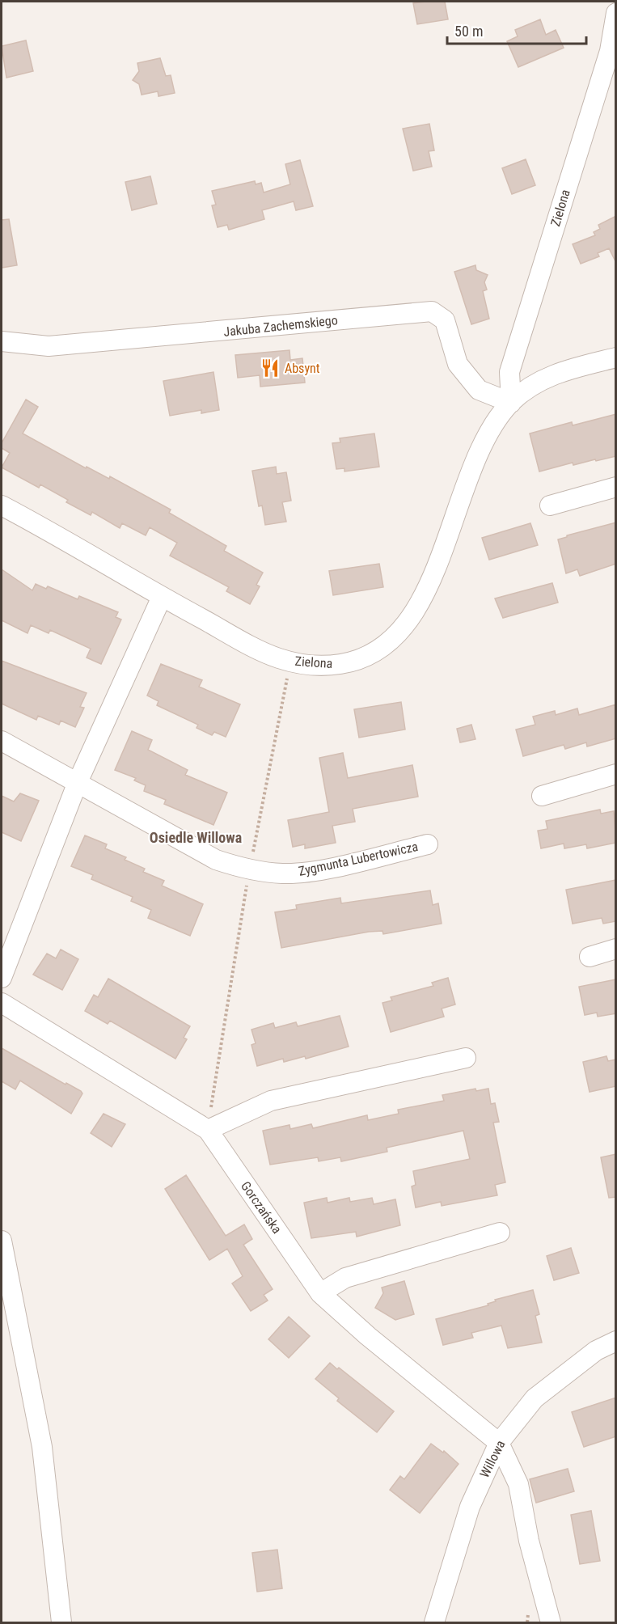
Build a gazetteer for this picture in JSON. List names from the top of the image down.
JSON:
{
  "streets": {
    "street": [
      "Zielona",
      "Jakuba Zachemskiego",
      "Zygmunta Lubertowicza",
      "Gorczańska",
      "Willowa"
    ]
  },
  "crossings": [
    ["Zielona", "Jakuba Zachemskiego"],
    ["Gorczańska", "Willowa"]
  ],
  "districts": ["Osiedle Willowa"],
  "places": {
    "restaurant": ["Absynt"]
  },
  "scale_bar": "50 m"
}
